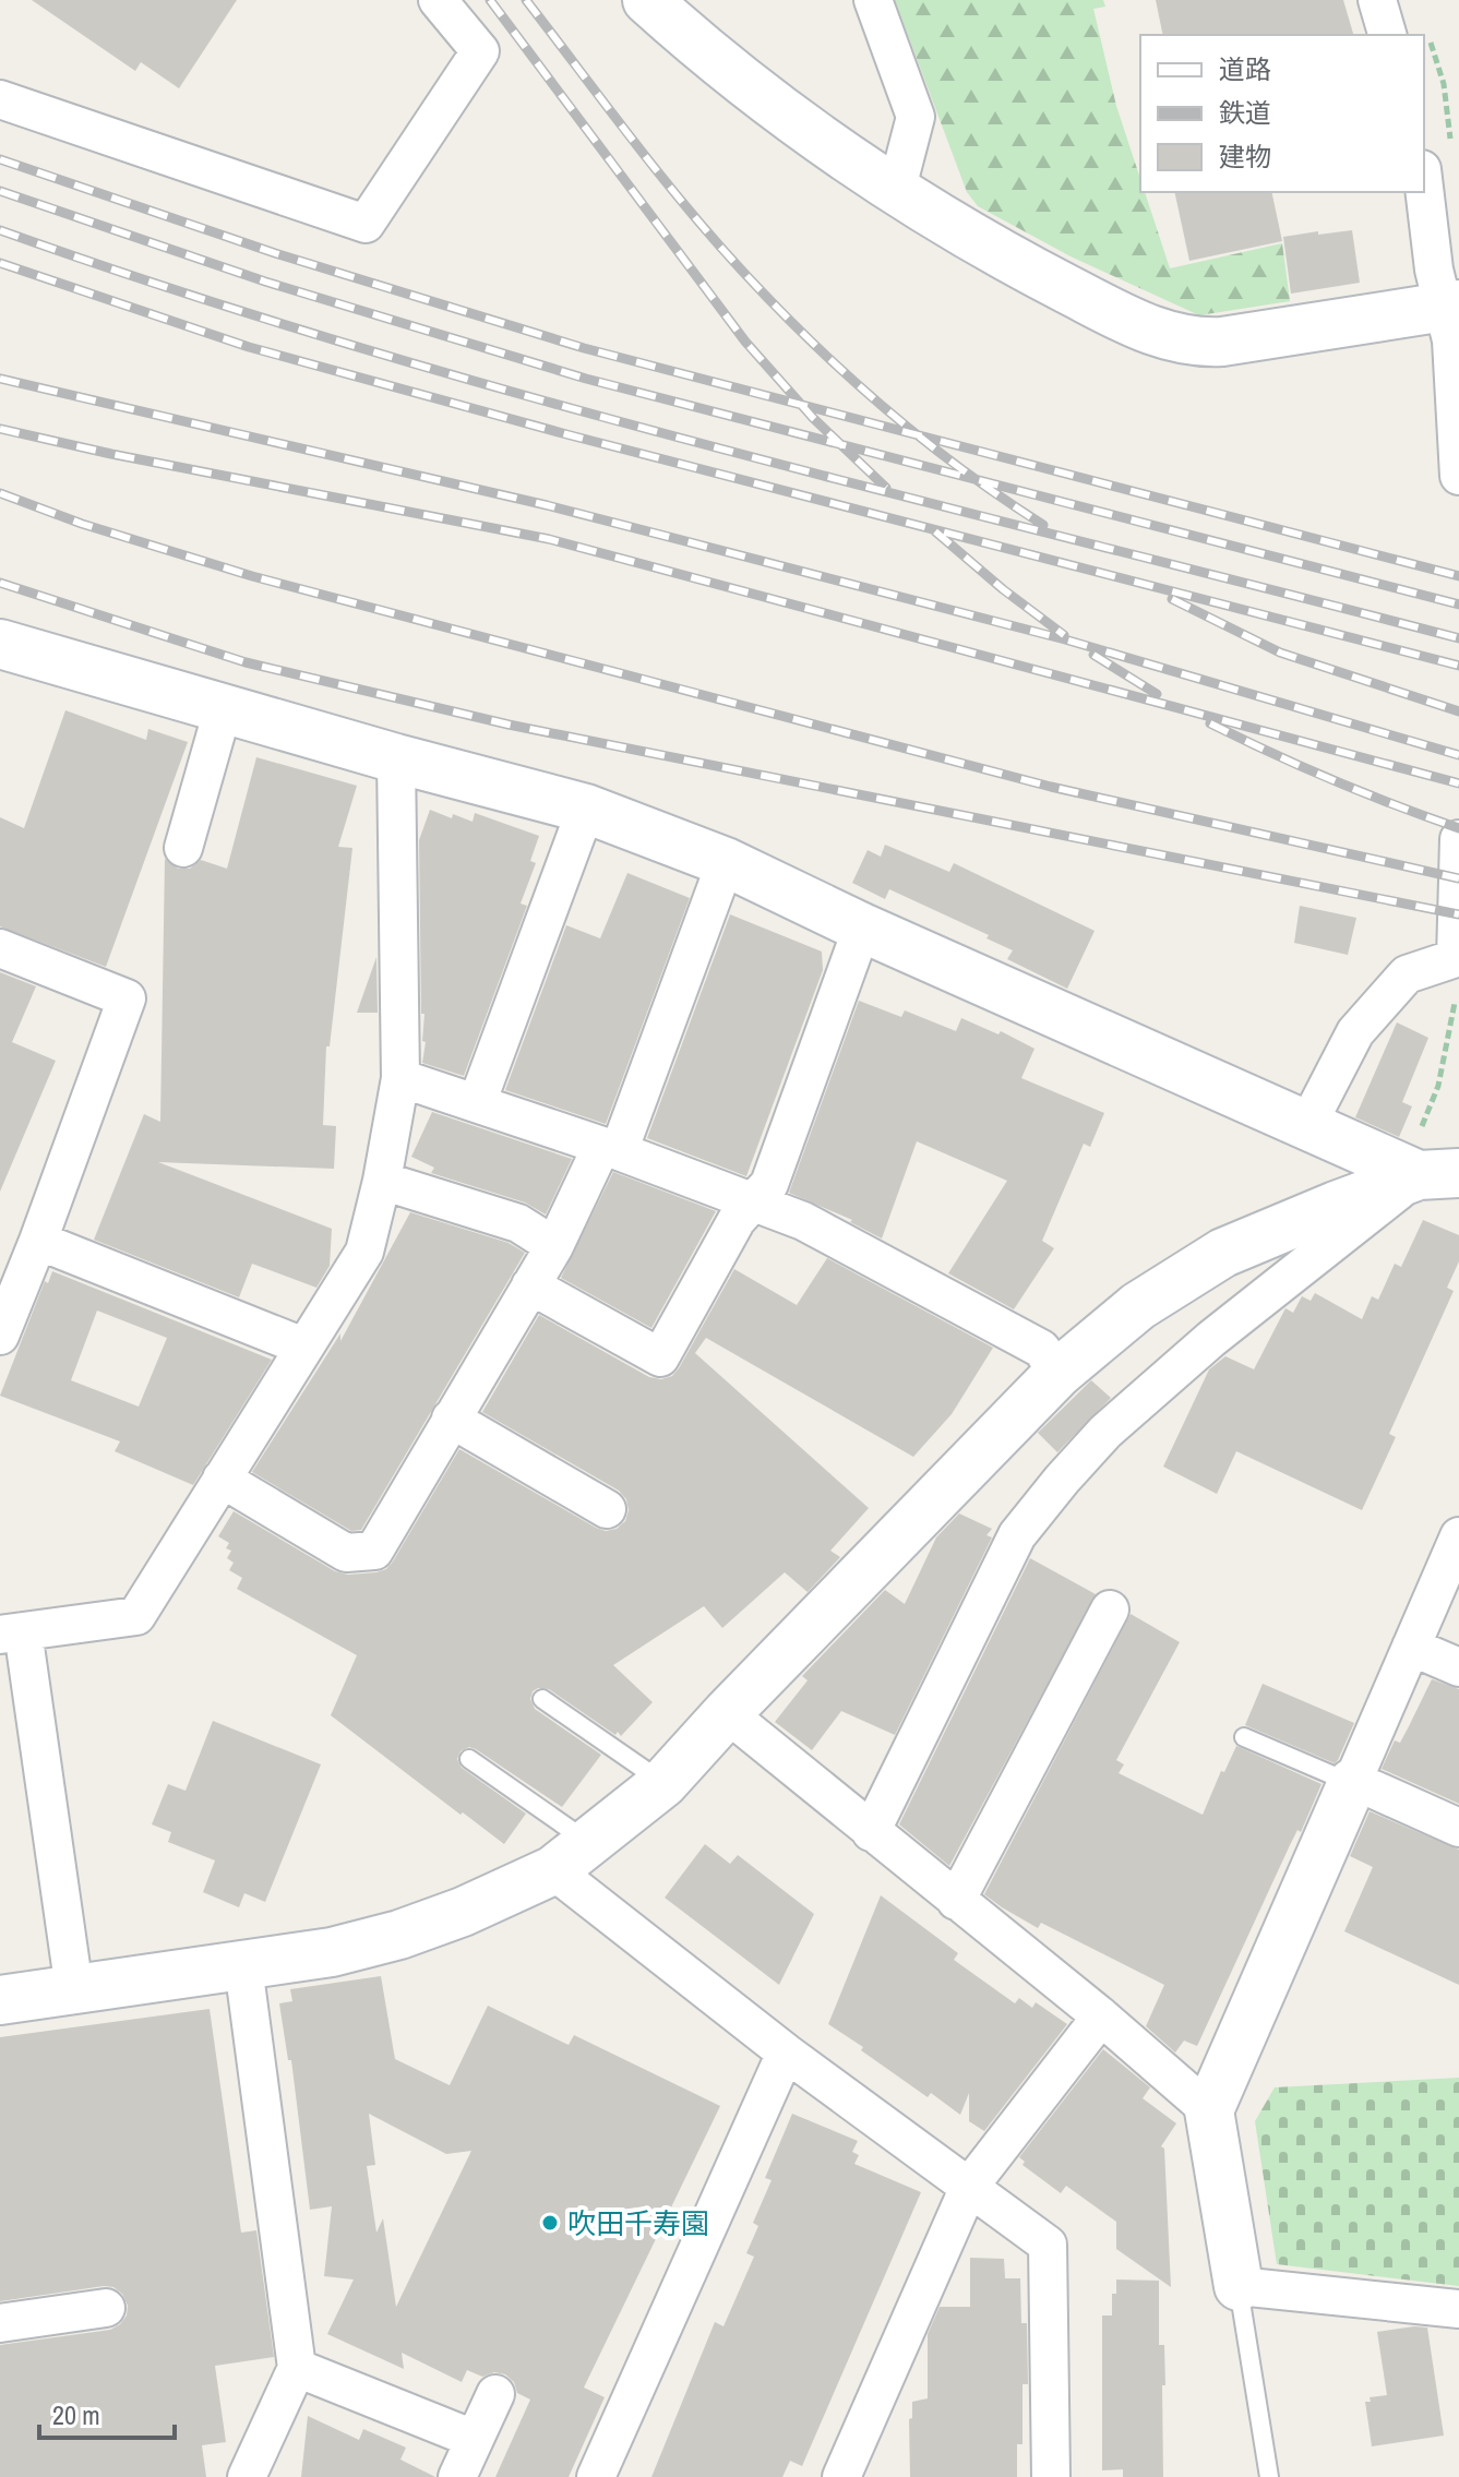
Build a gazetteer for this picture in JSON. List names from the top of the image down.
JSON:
{
  "places": ["吹田千寿園"],
  "legend": ["道路", "鉄道", "建物"],
  "scale_bar": "20 m"
}
